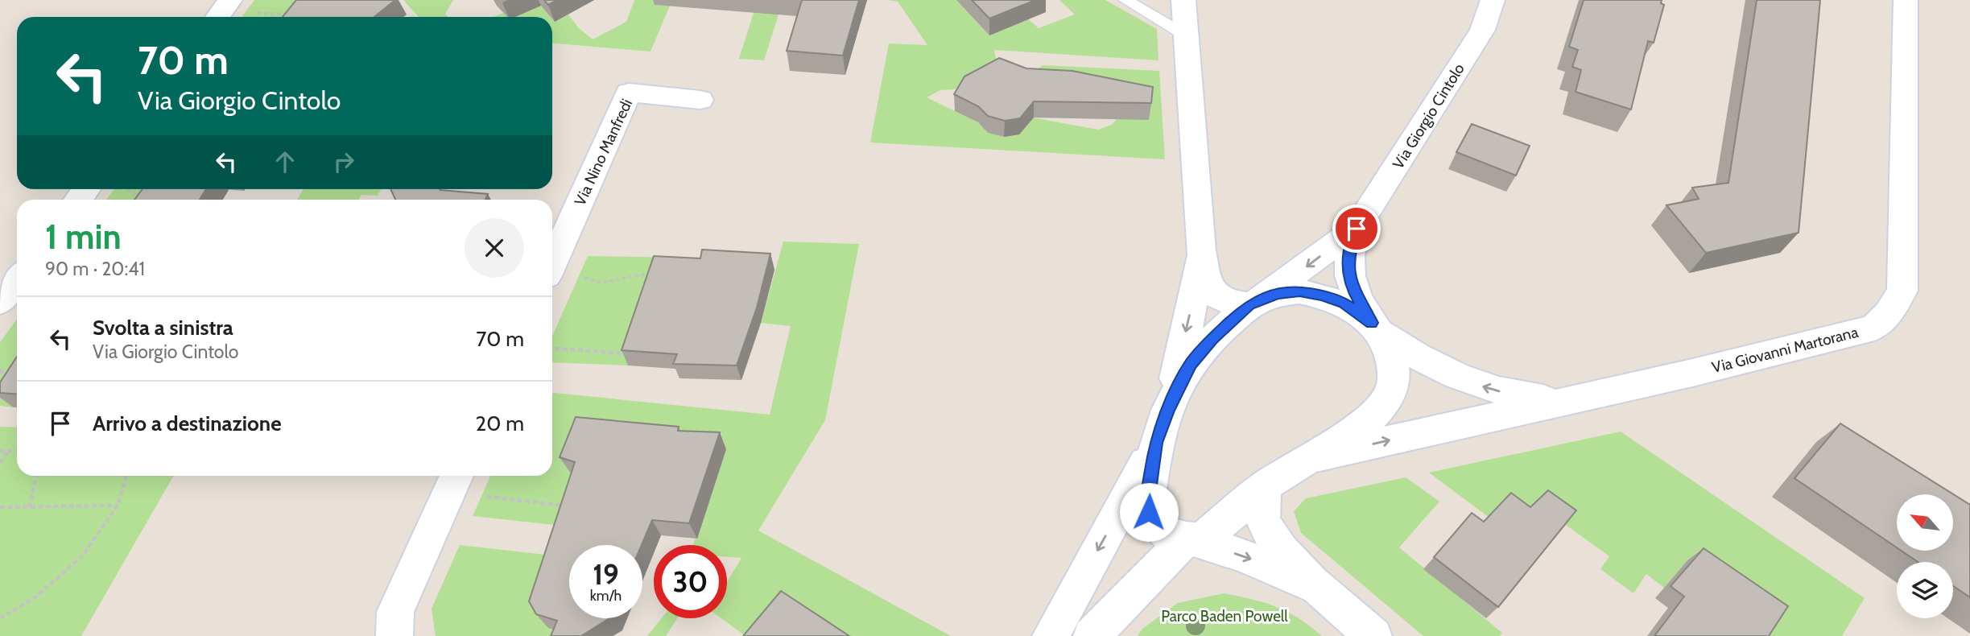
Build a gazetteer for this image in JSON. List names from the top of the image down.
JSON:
{
  "streets": {
    "street": ["Via Giorgio Cintolo", "Via Nino Manfredi", "Via Giovanni Martorana"]
  },
  "crossings": [
    ["Via Giorgio Cintolo", "Via Giovanni Martorana"]
  ],
  "parks": ["Parco Baden Powell"],
  "north": "top left",
  "page": {
    "turn": ["70 m", "Via Giorgio Cintolo"],
    "heading": ["1 min", "90 m · 20:41"],
    "list": [
      {
        "name": "Svolta a sinistra",
        "note": "Via Giorgio Cintolo",
        "value": "70 m"
      },
      {
        "name": "Arrivo a destinazione",
        "value": "20 m"
      }
    ],
    "speed": "19 km/h",
    "limit": "30"
  }
}
